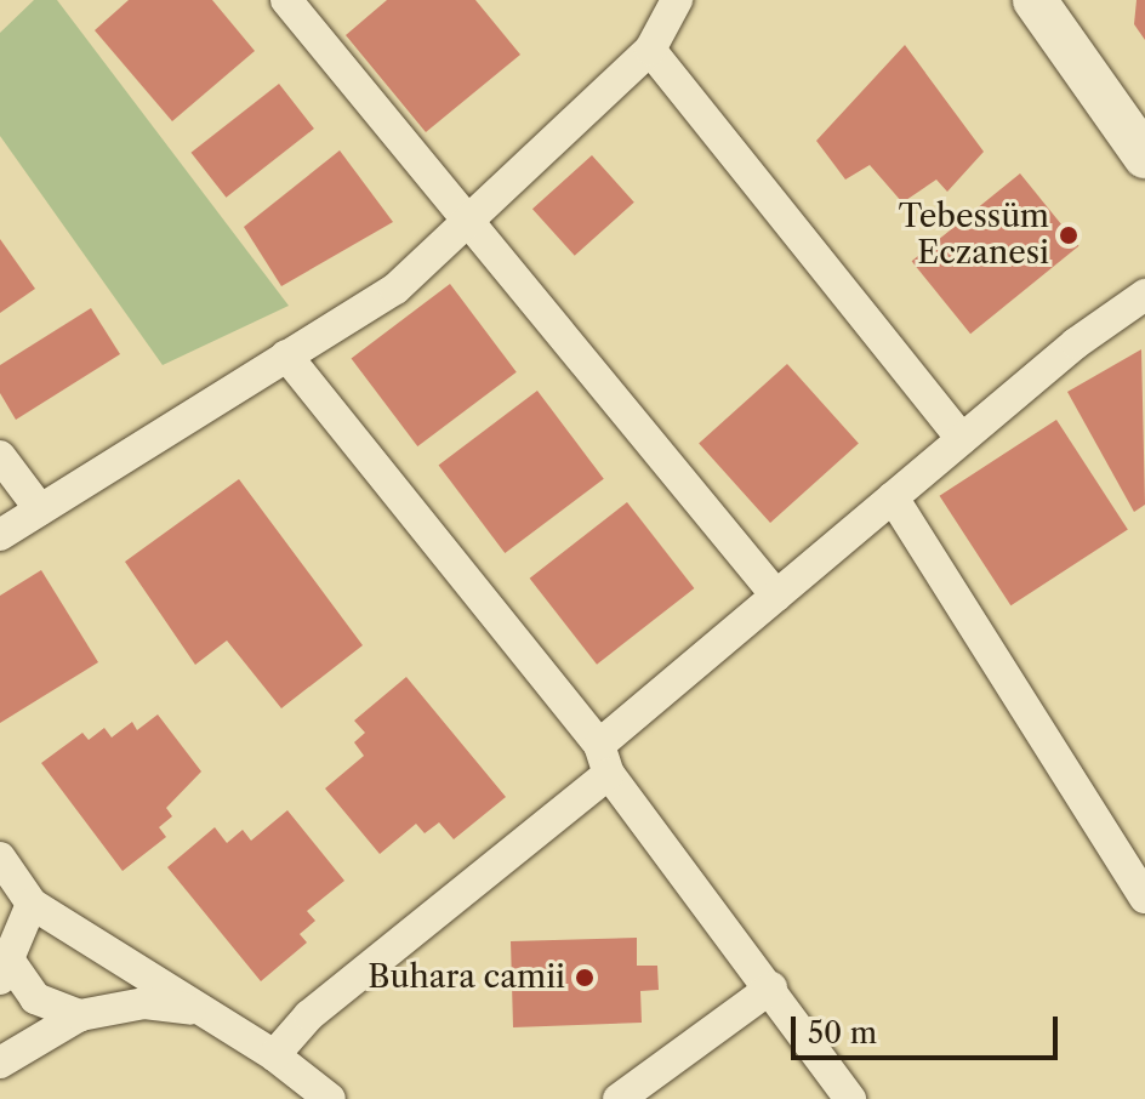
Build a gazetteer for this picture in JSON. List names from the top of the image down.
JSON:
{
  "places": ["Tebessüm Eczanesi", "Buhara camii"],
  "scale_bar": "50 m"
}
